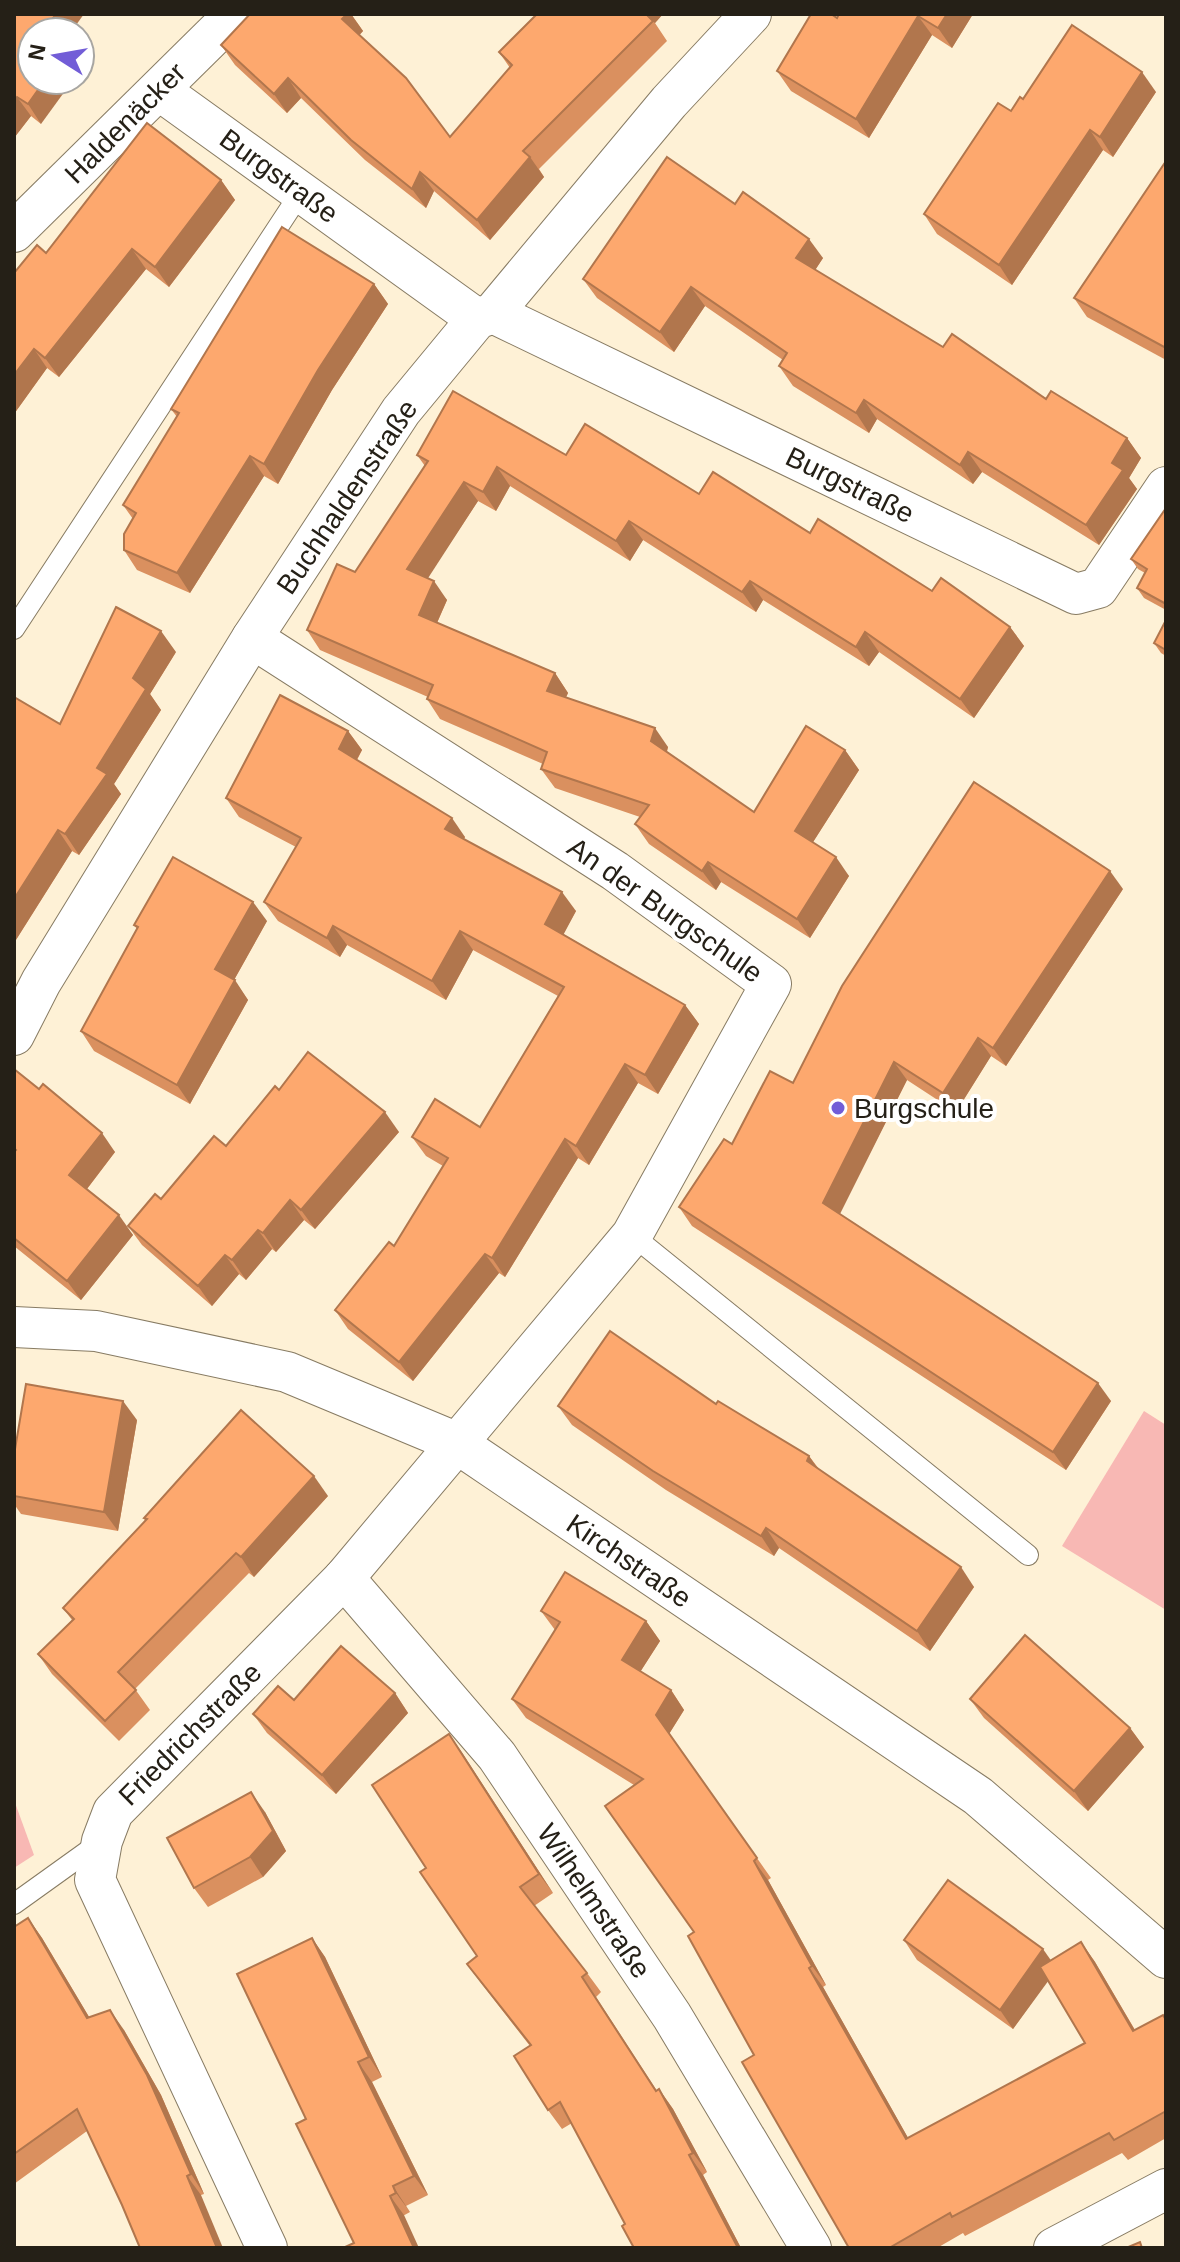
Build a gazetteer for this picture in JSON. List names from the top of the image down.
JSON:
{
  "streets": {
    "street": [
      "Haldenäcker",
      "Burgstraße",
      "Buchhaldenstraße",
      "An der Burgschule",
      "Kirchstraße",
      "Friedrichstraße",
      "Wilhelmstraße"
    ]
  },
  "crossings": [
    ["Haldenäcker", "Burgstraße"],
    ["Burgstraße", "Buchhaldenstraße"],
    ["Buchhaldenstraße", "An der Burgschule"],
    ["An der Burgschule", "Kirchstraße"],
    ["An der Burgschule", "Friedrichstraße"],
    ["Kirchstraße", "Friedrichstraße"],
    ["Friedrichstraße", "Wilhelmstraße"]
  ],
  "places": ["Burgschule"],
  "north": "left"
}
